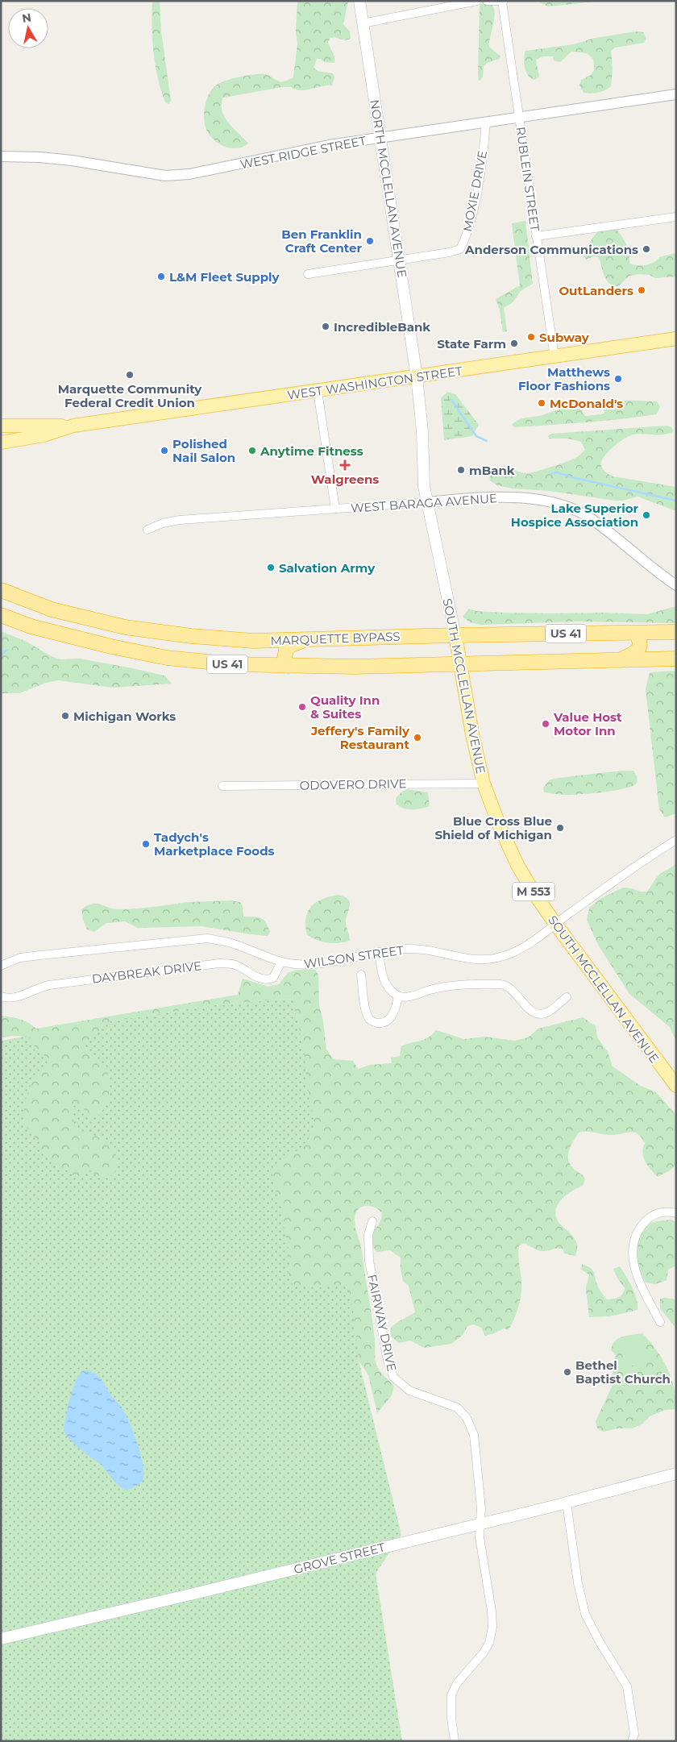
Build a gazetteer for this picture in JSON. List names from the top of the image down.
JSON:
{
  "streets": {
    "highway": ["US 41", "MARQUETTE BYPASS"],
    "main road": [
      "NORTH MCCLELLAN AVENUE",
      "WEST WASHINGTON STREET",
      "SOUTH MCCLELLAN AVENUE",
      "M 553",
      "GROVE STREET"
    ],
    "street": [
      "WEST RIDGE STREET",
      "RUBLEIN STREET",
      "MOXIE DRIVE",
      "WEST BARAGA AVENUE",
      "ODOVERO DRIVE",
      "WILSON STREET",
      "DAYBREAK DRIVE",
      "FAIRWAY DRIVE"
    ]
  },
  "crossings": [
    ["WEST RIDGE STREET", "RUBLEIN STREET"],
    ["WEST RIDGE STREET", "NORTH MCCLELLAN AVENUE"],
    ["WEST RIDGE STREET", "MOXIE DRIVE"],
    ["RUBLEIN STREET", "WEST WASHINGTON STREET"],
    ["NORTH MCCLELLAN AVENUE", "MOXIE DRIVE"],
    ["NORTH MCCLELLAN AVENUE", "WEST WASHINGTON STREET"],
    ["NORTH MCCLELLAN AVENUE", "SOUTH MCCLELLAN AVENUE"],
    ["WEST WASHINGTON STREET", "SOUTH MCCLELLAN AVENUE"],
    ["WEST BARAGA AVENUE", "SOUTH MCCLELLAN AVENUE"],
    ["MARQUETTE BYPASS", "SOUTH MCCLELLAN AVENUE"],
    ["SOUTH MCCLELLAN AVENUE", "ODOVERO DRIVE"],
    ["SOUTH MCCLELLAN AVENUE", "WILSON STREET"],
    ["WILSON STREET", "DAYBREAK DRIVE"],
    ["FAIRWAY DRIVE", "GROVE STREET"]
  ],
  "places": {
    "other": [
      "Ben Franklin Craft Center",
      "Anderson Communications",
      "L&M Fleet Supply",
      "OutLanders",
      "IncredibleBank",
      "Subway",
      "State Farm",
      "Marquette Community Federal Credit Union",
      "Matthews Floor Fashions",
      "McDonald's",
      "Polished Nail Salon",
      "Anytime Fitness",
      "mBank",
      "Lake Superior Hospice Association",
      "Salvation Army",
      "Quality Inn & Suites",
      "Michigan Works",
      "Value Host Motor Inn",
      "Jeffery's Family Restaurant",
      "Blue Cross Blue Shield of Michigan",
      "Tadych's Marketplace Foods",
      "Bethel Baptist Church"
    ],
    "health": ["Walgreens"]
  },
  "north": "top"
}
